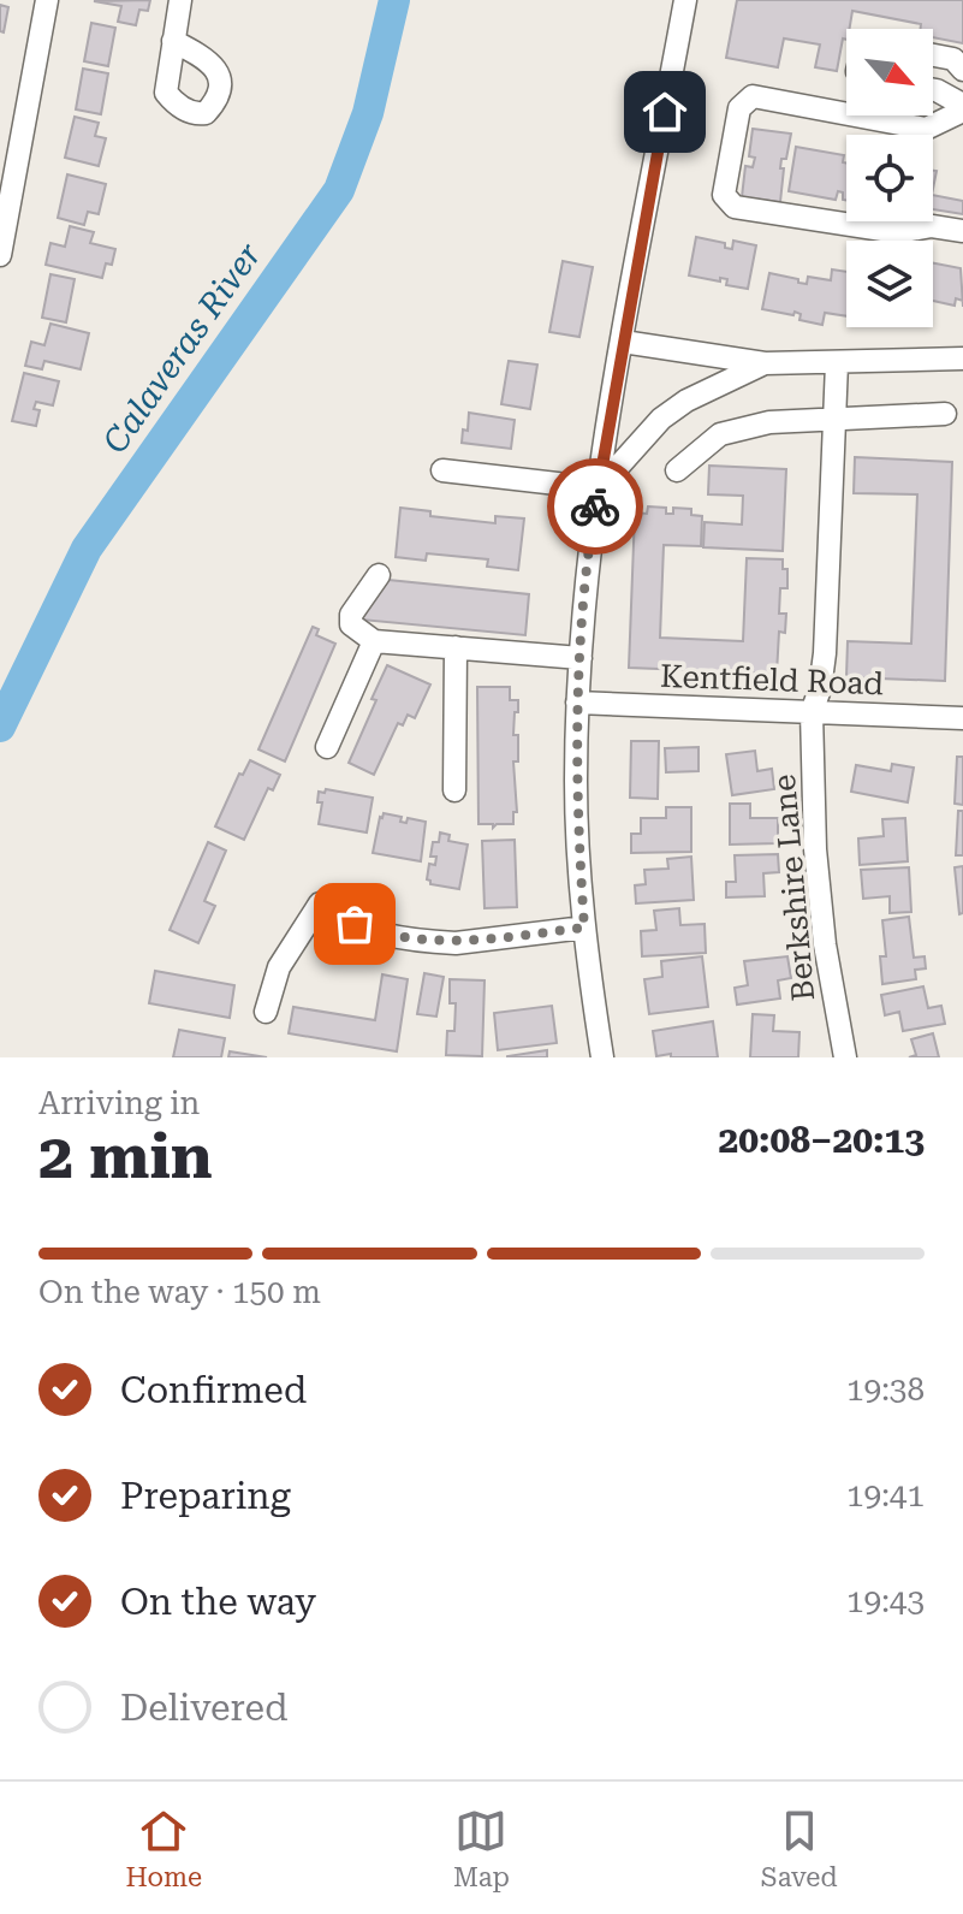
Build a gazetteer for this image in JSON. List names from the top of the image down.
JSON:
{
  "streets": {
    "street": ["Kentfield Road", "Berkshire Lane"]
  },
  "crossings": [
    ["Kentfield Road", "Berkshire Lane"]
  ],
  "water": ["Calaveras River"],
  "north": "bottom right",
  "page": {
    "heading": ["2 min", "Arriving in", "20:08–20:13"],
    "bar": "On the way · 150 m",
    "list": [
      ["Confirmed", "19:38"],
      ["Preparing", "19:41"],
      ["On the way", "19:43"],
      "Delivered"
    ],
    "tabs": ["Home", "Map", "Saved"]
  }
}
